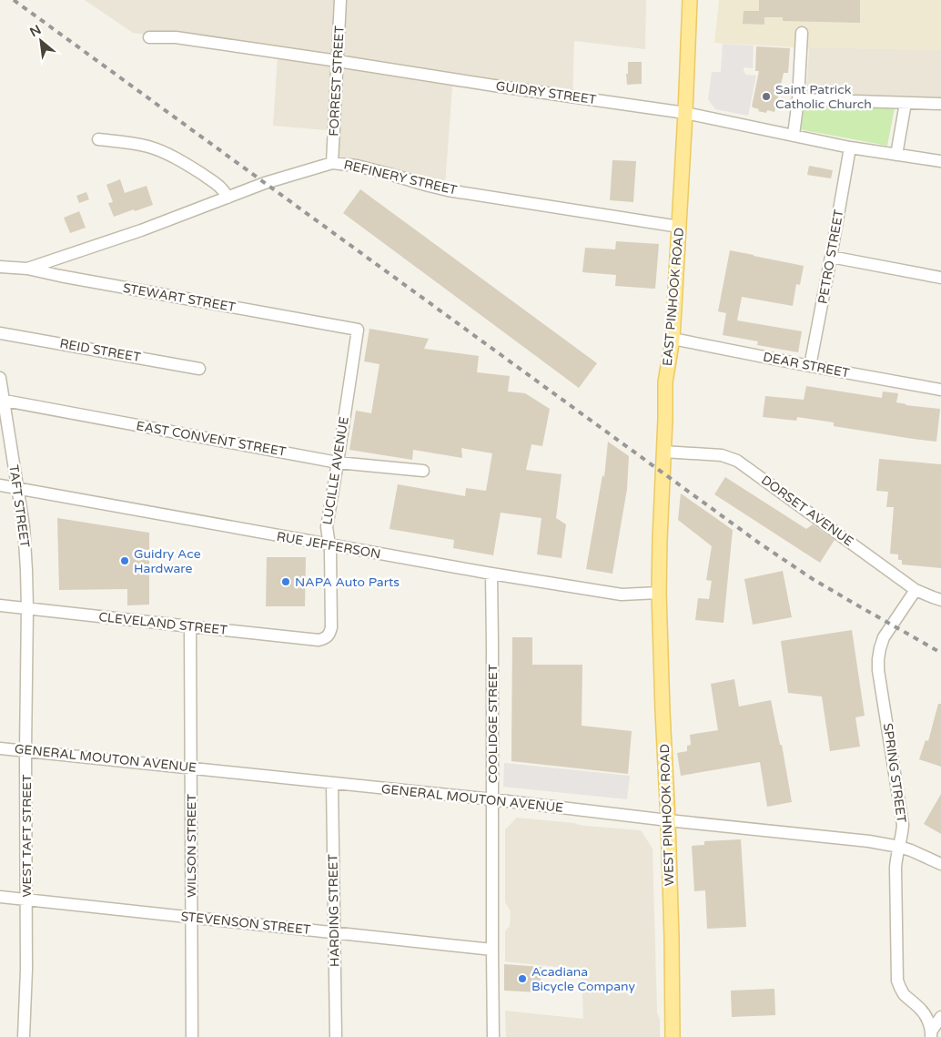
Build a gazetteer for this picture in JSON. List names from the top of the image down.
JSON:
{
  "streets": {
    "main road": ["EAST PINHOOK ROAD", "WEST PINHOOK ROAD"],
    "street": [
      "FORREST STREET",
      "GUIDRY STREET",
      "REFINERY STREET",
      "PETRO STREET",
      "STEWART STREET",
      "REID STREET",
      "DEAR STREET",
      "EAST CONVENT STREET",
      "LUCILLE AVENUE",
      "TAFT STREET",
      "DORSET AVENUE",
      "RUE JEFFERSON",
      "CLEVELAND STREET",
      "COOLIDGE STREET",
      "GENERAL MOUTON AVENUE",
      "SPRING STREET",
      "WEST TAFT STREET",
      "WILSON STREET",
      "HARDING STREET",
      "STEVENSON STREET"
    ]
  },
  "crossings": [
    ["FORREST STREET", "GUIDRY STREET"],
    ["FORREST STREET", "REFINERY STREET"],
    ["GUIDRY STREET", "PETRO STREET"],
    ["GUIDRY STREET", "EAST PINHOOK ROAD"],
    ["REFINERY STREET", "EAST PINHOOK ROAD"],
    ["REFINERY STREET", "STEWART STREET"],
    ["PETRO STREET", "DEAR STREET"],
    ["EAST PINHOOK ROAD", "DEAR STREET"],
    ["EAST PINHOOK ROAD", "DORSET AVENUE"],
    ["EAST PINHOOK ROAD", "RUE JEFFERSON"],
    ["EAST PINHOOK ROAD", "WEST PINHOOK ROAD"],
    ["STEWART STREET", "LUCILLE AVENUE"],
    ["EAST CONVENT STREET", "LUCILLE AVENUE"],
    ["EAST CONVENT STREET", "TAFT STREET"],
    ["LUCILLE AVENUE", "RUE JEFFERSON"],
    ["LUCILLE AVENUE", "CLEVELAND STREET"],
    ["TAFT STREET", "RUE JEFFERSON"],
    ["TAFT STREET", "CLEVELAND STREET"],
    ["TAFT STREET", "WEST TAFT STREET"],
    ["DORSET AVENUE", "SPRING STREET"],
    ["RUE JEFFERSON", "COOLIDGE STREET"],
    ["RUE JEFFERSON", "WEST PINHOOK ROAD"],
    ["CLEVELAND STREET", "WEST TAFT STREET"],
    ["CLEVELAND STREET", "WILSON STREET"],
    ["COOLIDGE STREET", "GENERAL MOUTON AVENUE"],
    ["COOLIDGE STREET", "STEVENSON STREET"],
    ["GENERAL MOUTON AVENUE", "SPRING STREET"],
    ["GENERAL MOUTON AVENUE", "WEST PINHOOK ROAD"],
    ["GENERAL MOUTON AVENUE", "WEST TAFT STREET"],
    ["GENERAL MOUTON AVENUE", "WILSON STREET"],
    ["GENERAL MOUTON AVENUE", "HARDING STREET"],
    ["WEST TAFT STREET", "STEVENSON STREET"],
    ["WILSON STREET", "STEVENSON STREET"],
    ["HARDING STREET", "STEVENSON STREET"]
  ],
  "places": [
    "Saint Patrick Catholic Church",
    "Guidry Ace Hardware",
    "NAPA Auto Parts",
    "Acadiana Bicycle Company"
  ],
  "north": "top left"
}
